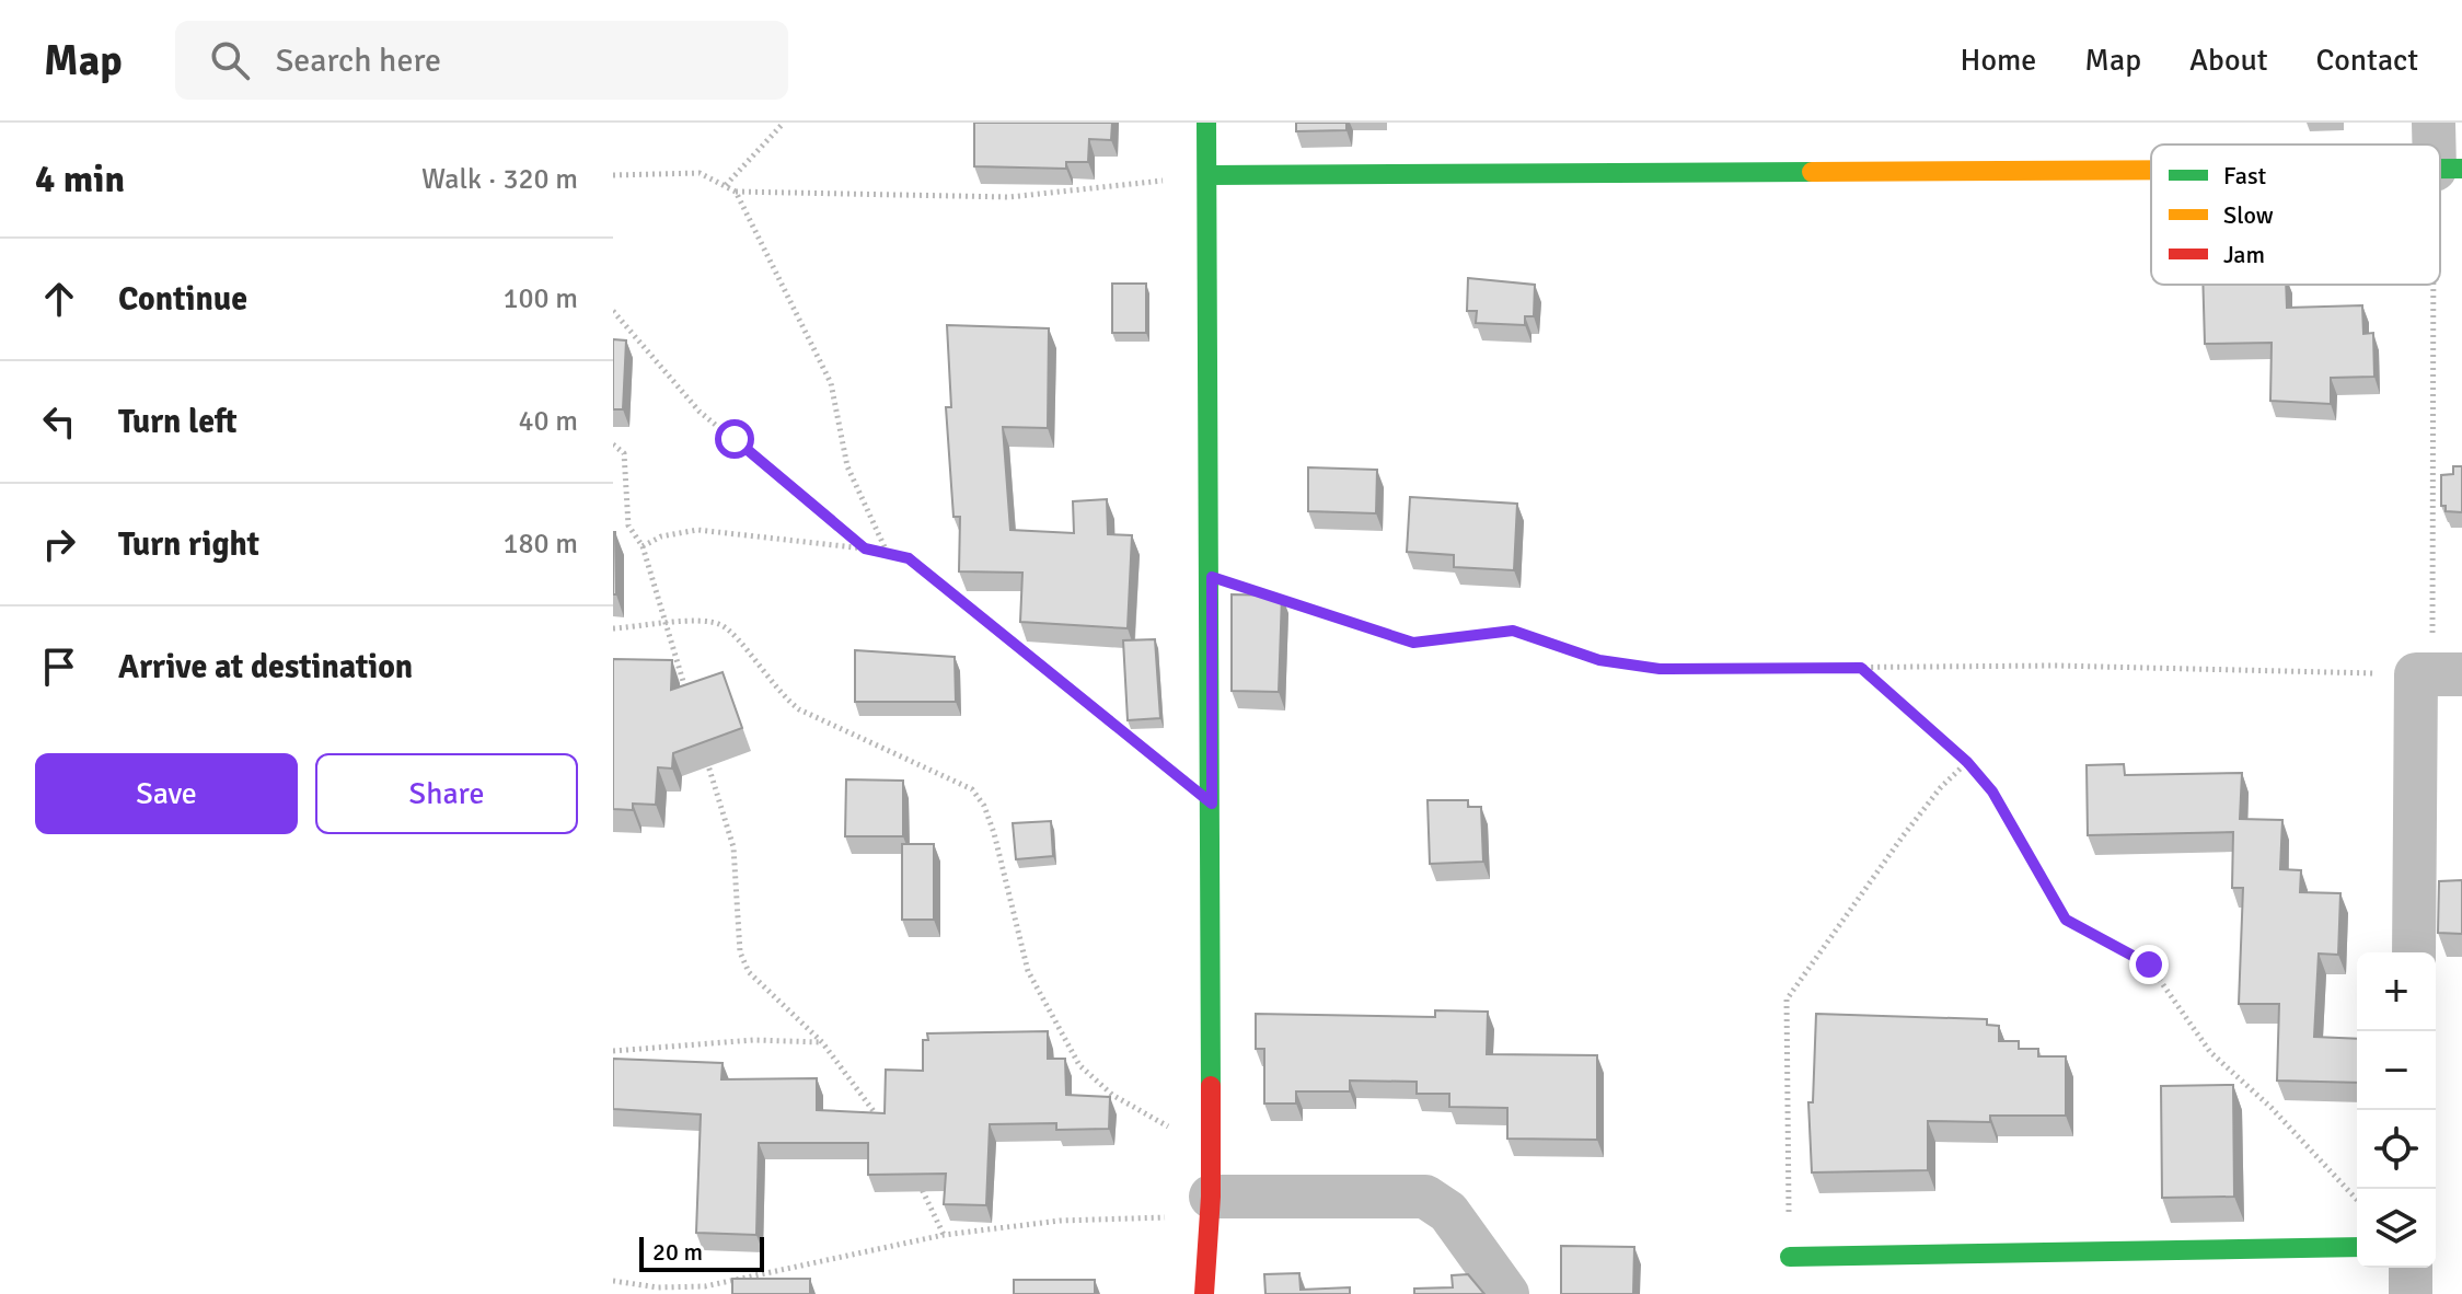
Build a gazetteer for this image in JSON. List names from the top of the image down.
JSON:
{
  "legend": ["Fast", "Slow", "Jam"],
  "scale_bar": "20 m",
  "page": {
    "header": "Map",
    "search": "Search here",
    "nav": [
      "Home",
      "Map",
      "About",
      "Contact"
    ],
    "heading": ["4 min", "Walk · 320 m"],
    "list": [
      ["Continue", "100 m"],
      ["Turn left", "40 m"],
      ["Turn right", "180 m"],
      "Arrive at destination"
    ],
    "buttons": ["Save", "Share"],
    "map_buttons": ["+", "−"],
    "scale": "20 m"
  }
}
